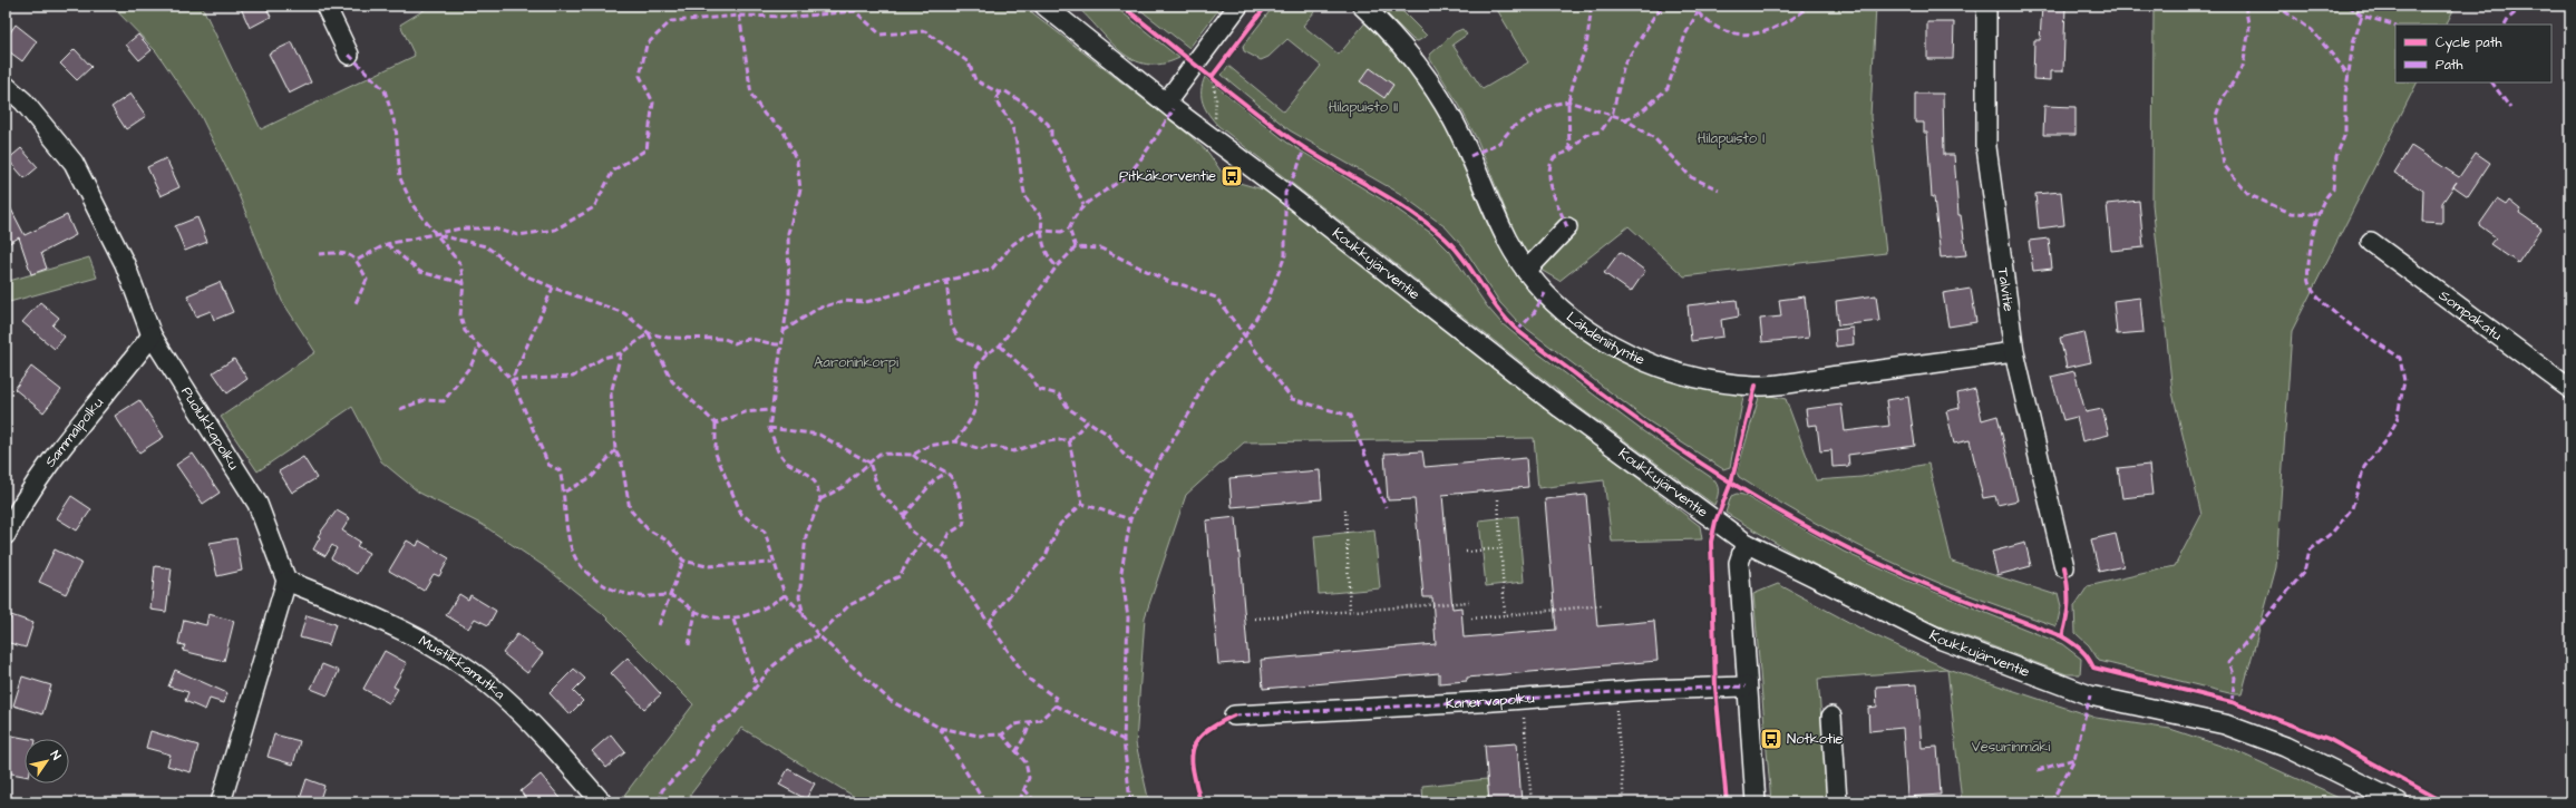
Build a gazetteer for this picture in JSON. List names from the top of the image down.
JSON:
{
  "streets": {
    "street": [
      "Koukkujärventie",
      "Talvitie",
      "Sompakatu",
      "Lähdeniityntie",
      "Puolukkapolku",
      "Sammalpolku",
      "Mustikkamutka",
      "Kanervapolku"
    ]
  },
  "crossings": [
    ["Talvitie", "Lähdeniityntie"],
    ["Puolukkapolku", "Sammalpolku"],
    ["Puolukkapolku", "Mustikkamutka"]
  ],
  "parks": [
    "Hilapuisto II",
    "Hilapuisto I",
    "Aaroninkorpi",
    "Vesurinmäki"
  ],
  "places": {
    "bus stop": ["Pitkäkorventie", "Notkotie"]
  },
  "legend": ["Cycle path", "Path"],
  "north": "top right"
}
